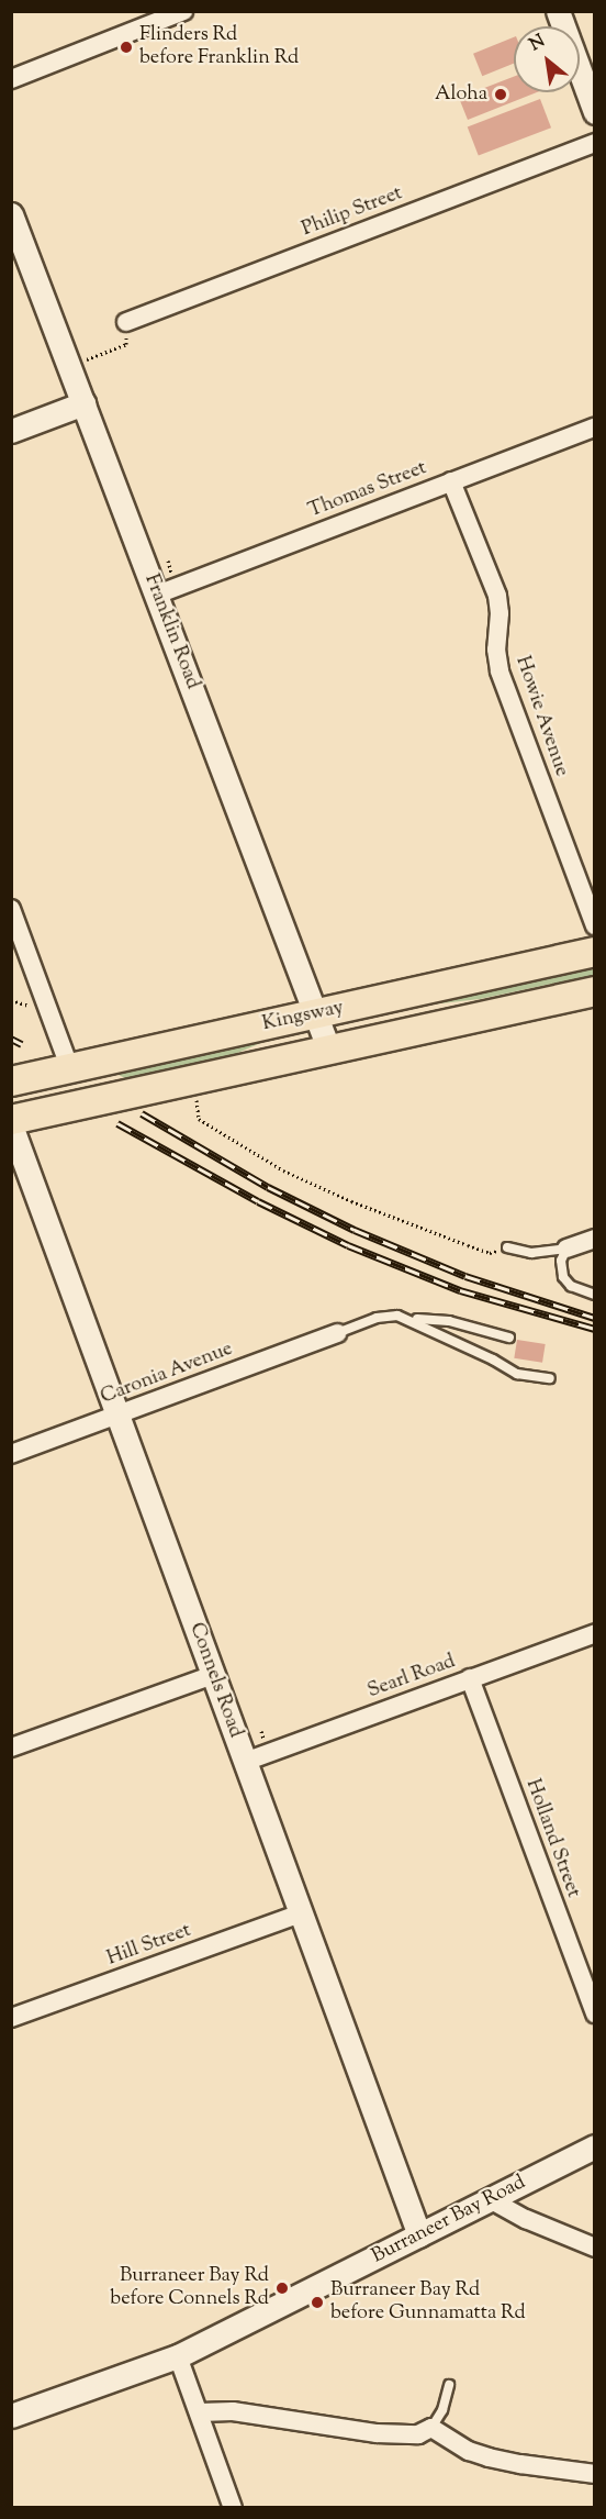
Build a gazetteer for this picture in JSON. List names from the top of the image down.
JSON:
{
  "streets": {
    "main road": ["Kingsway"],
    "street": [
      "Philip Street",
      "Thomas Street",
      "Franklin Road",
      "Howie Avenue",
      "Caronia Avenue",
      "Searl Road",
      "Connels Road",
      "Holland Street",
      "Hill Street",
      "Burraneer Bay Road"
    ]
  },
  "crossings": [
    ["Thomas Street", "Franklin Road"],
    ["Thomas Street", "Howie Avenue"],
    ["Franklin Road", "Kingsway"],
    ["Kingsway", "Connels Road"],
    ["Caronia Avenue", "Connels Road"],
    ["Searl Road", "Connels Road"],
    ["Searl Road", "Holland Street"],
    ["Connels Road", "Hill Street"],
    ["Connels Road", "Burraneer Bay Road"]
  ],
  "places": [
    "Flinders Rd before Franklin Rd",
    "Aloha",
    "Burraneer Bay Rd before Connels Rd",
    "Burraneer Bay Rd before Gunnamatta Rd"
  ],
  "north": "top left"
}
